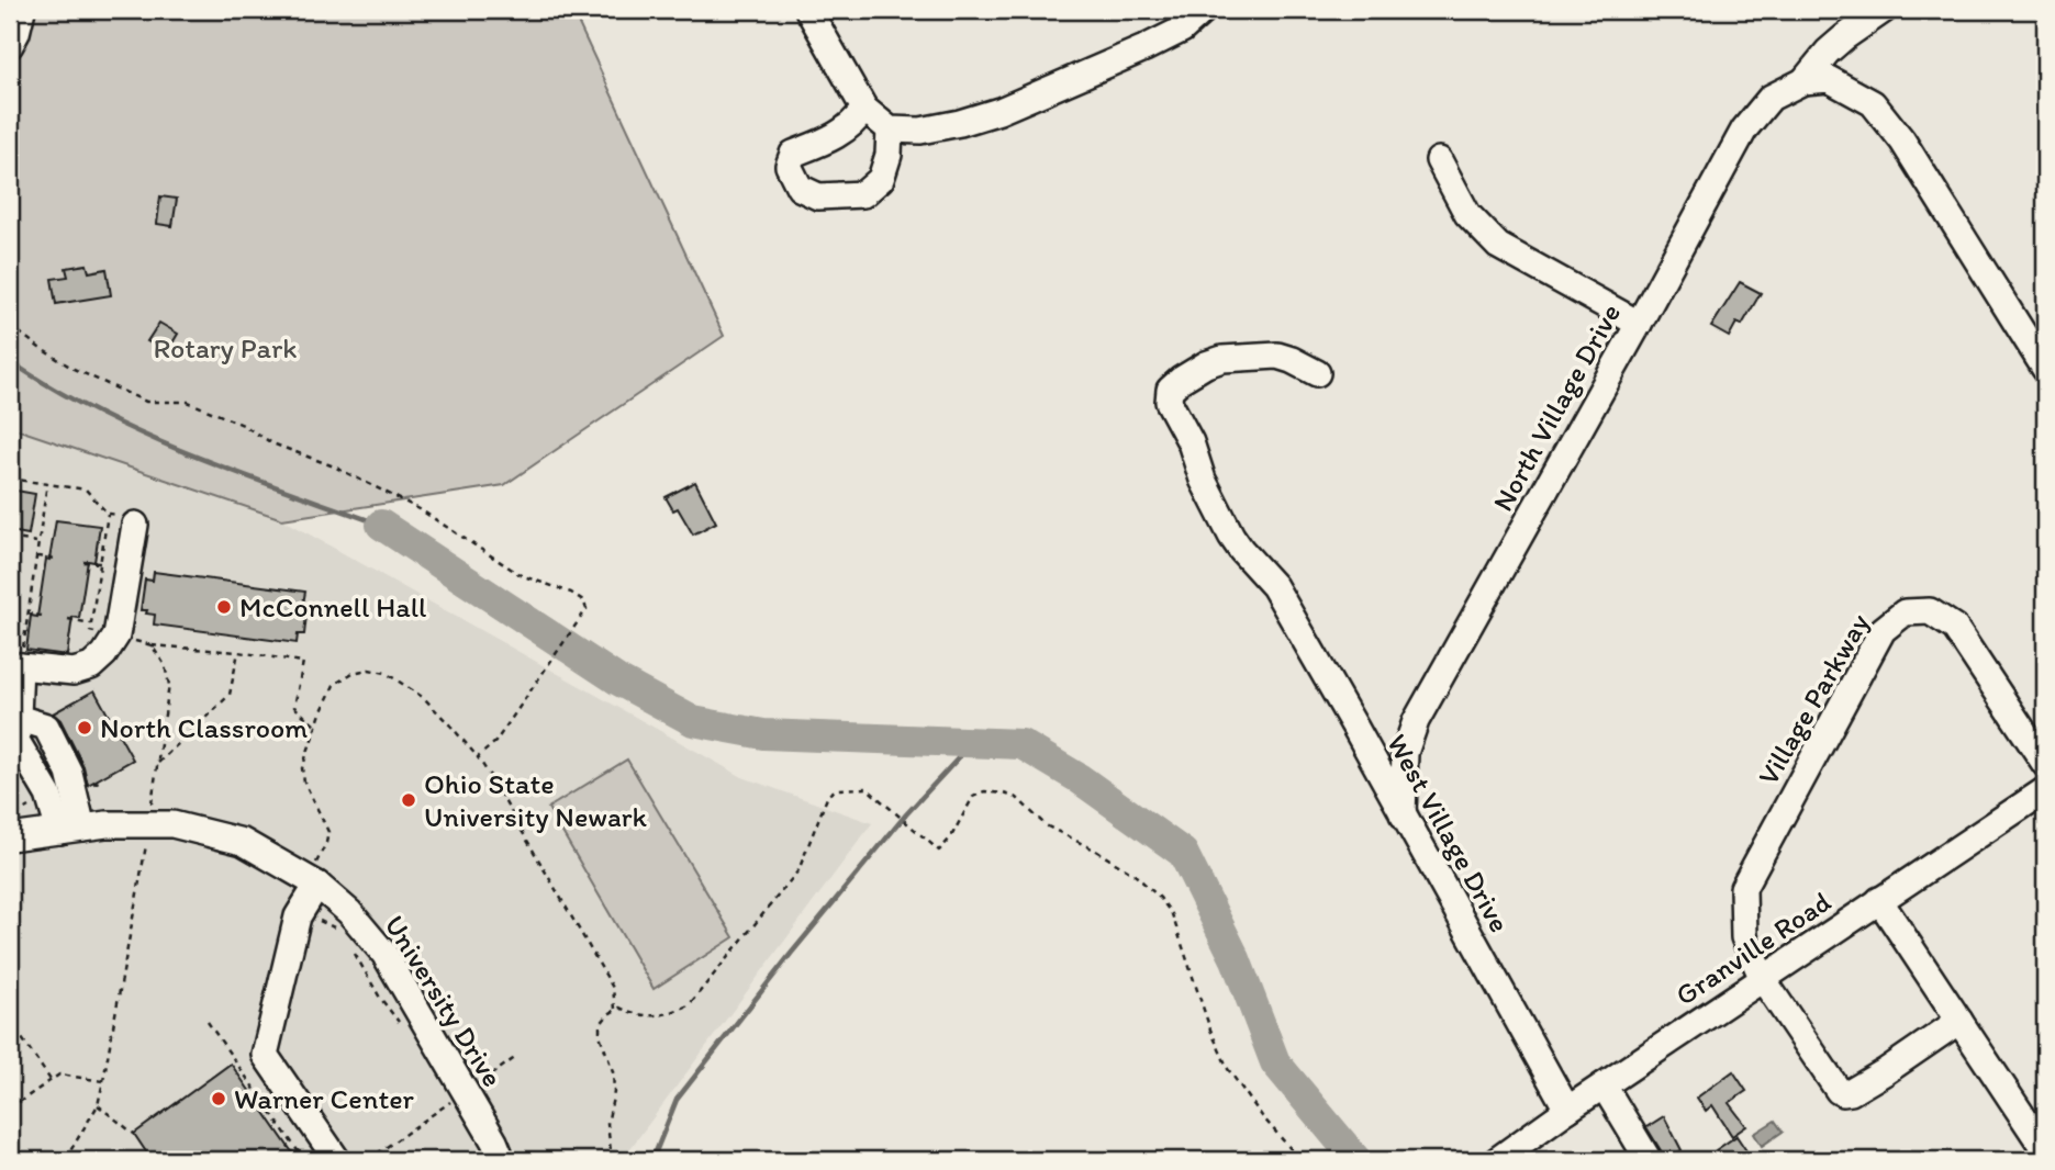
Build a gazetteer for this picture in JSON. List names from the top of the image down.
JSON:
{
  "streets": {
    "street": [
      "North Village Drive",
      "Village Parkway",
      "West Village Drive",
      "Granville Road",
      "University Drive"
    ]
  },
  "crossings": [
    ["North Village Drive", "West Village Drive"],
    ["Village Parkway", "Granville Road"],
    ["West Village Drive", "Granville Road"]
  ],
  "parks": ["Rotary Park"],
  "places": [
    "McConnell Hall",
    "North Classroom",
    "Ohio State University Newark",
    "Warner Center"
  ]
}
